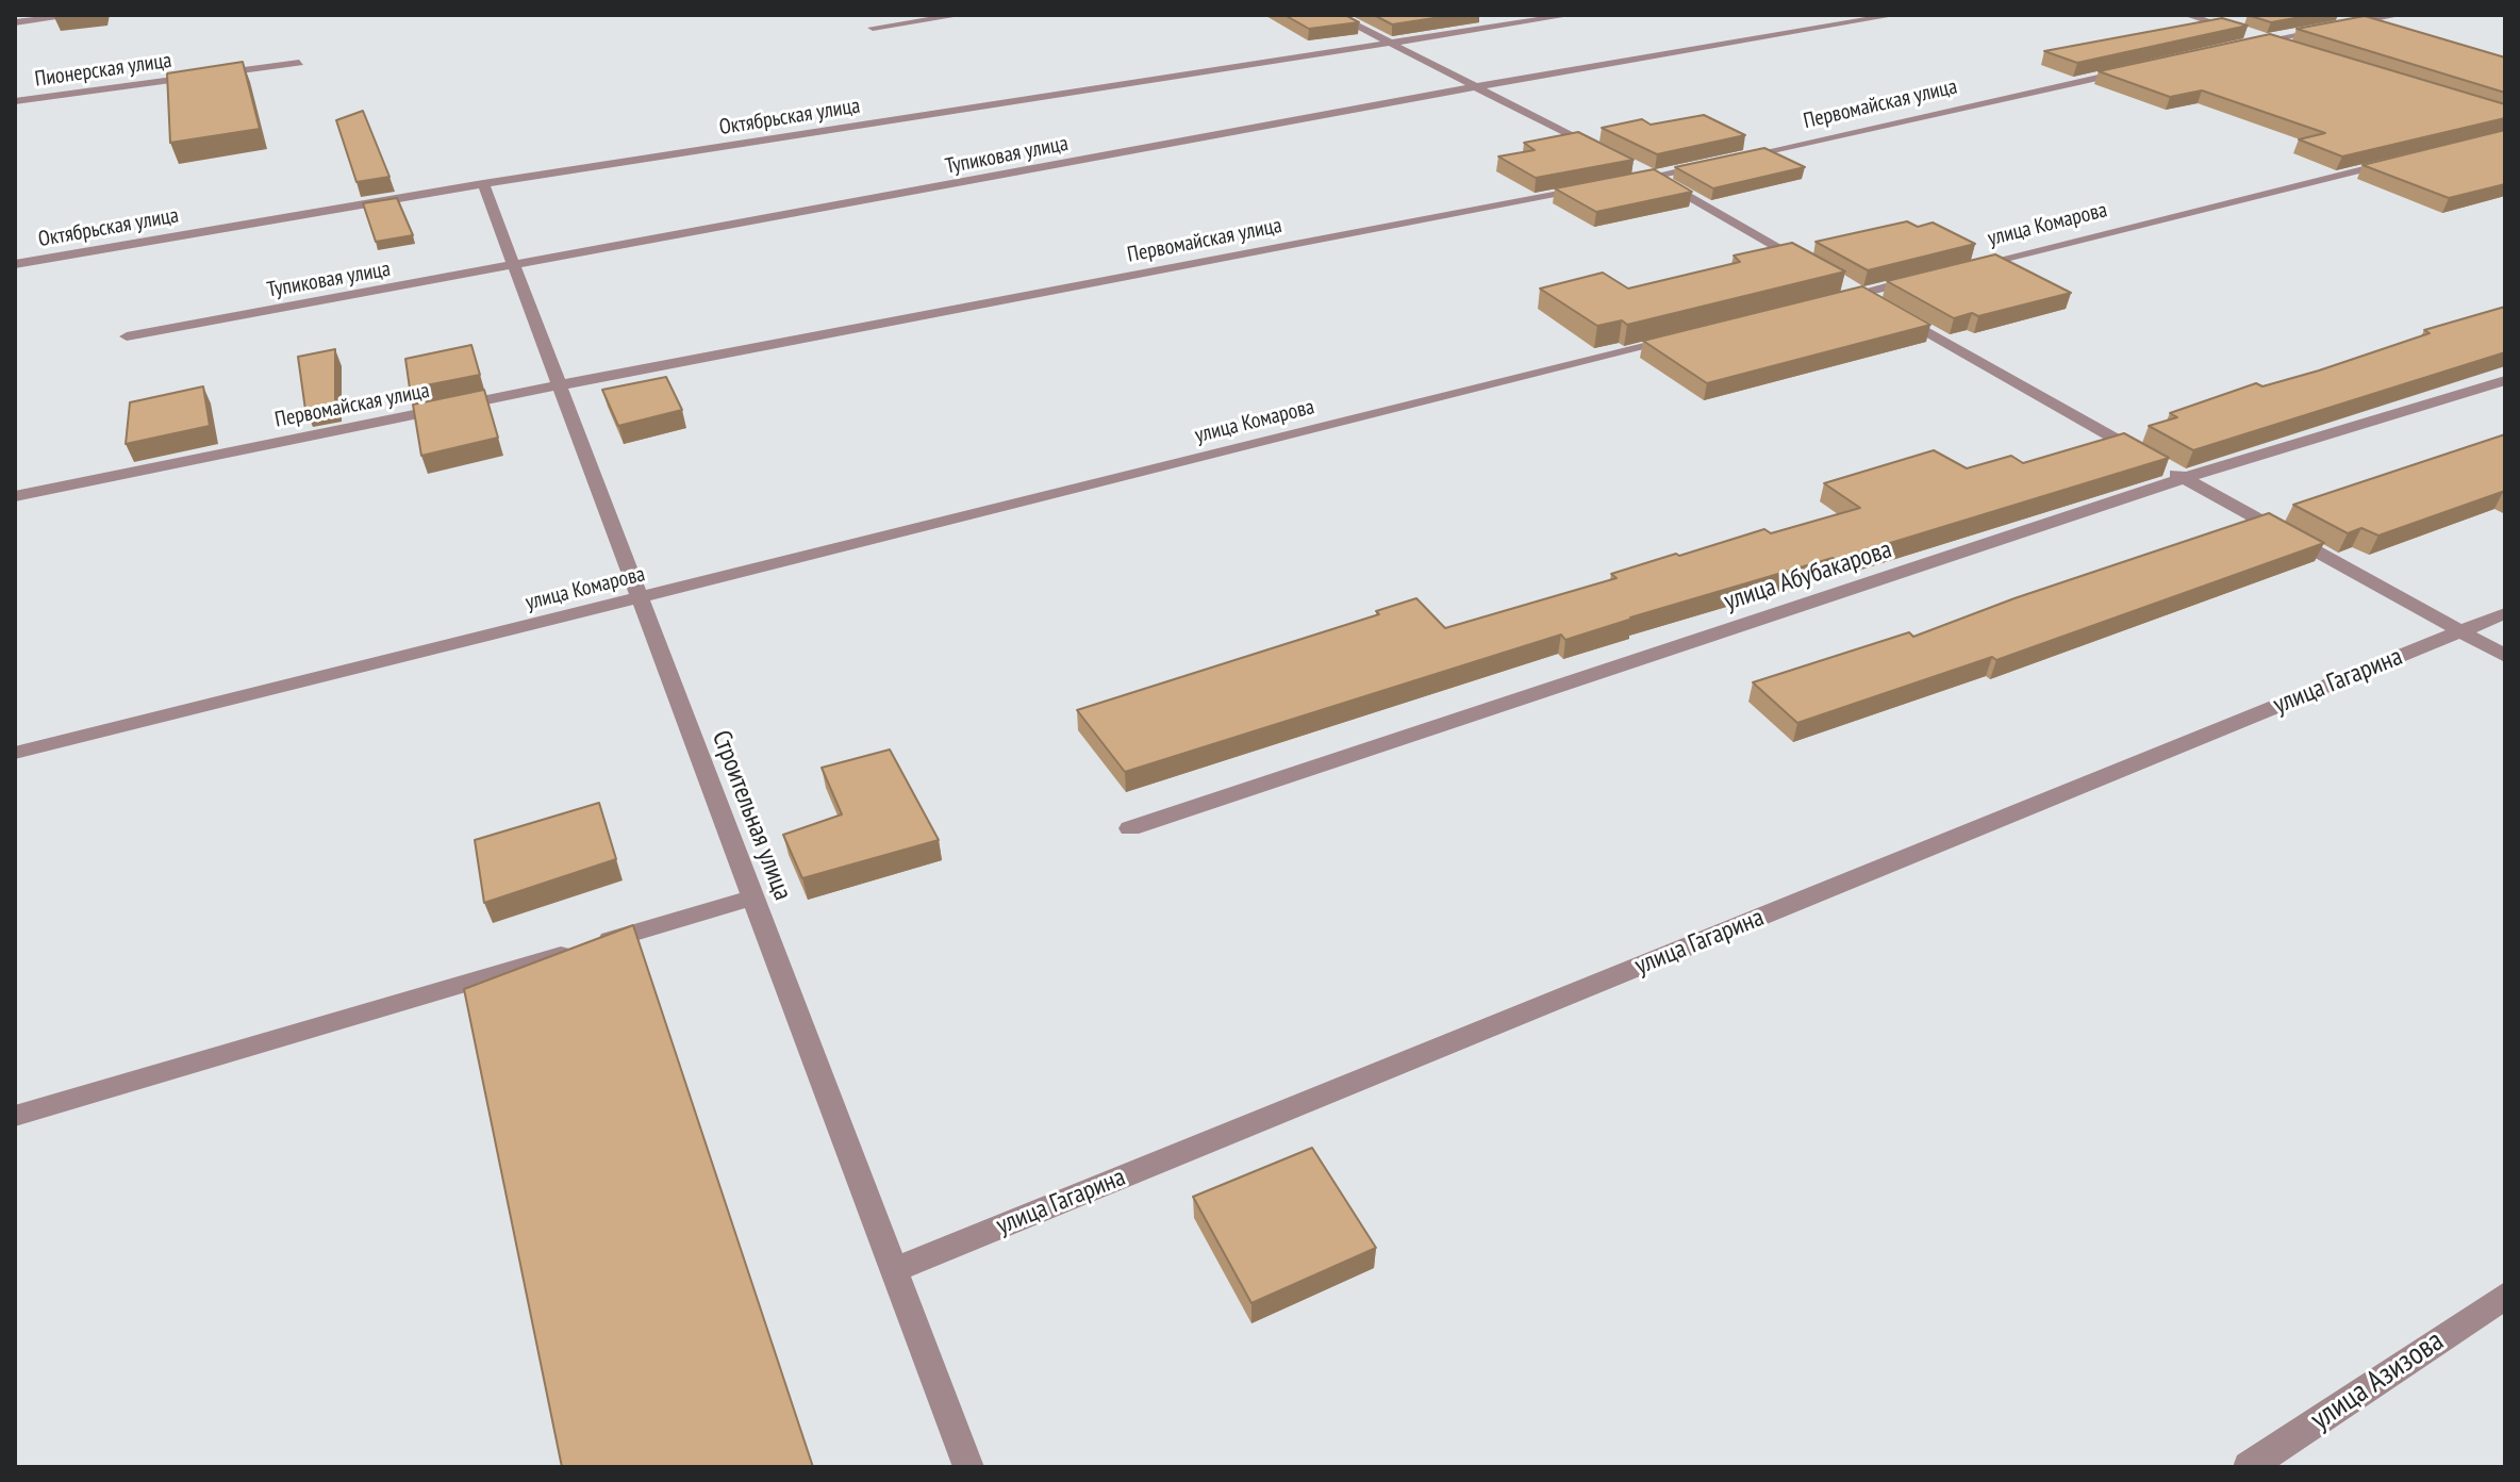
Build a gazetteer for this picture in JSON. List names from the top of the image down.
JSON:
{
  "streets": {
    "street": [
      "Пионерская улица",
      "Первомайская улица",
      "Октябрьская улица",
      "Тупиковая улица",
      "улица Комарова",
      "улица Абубакарова",
      "улица Гагарина",
      "Строительная улица",
      "улица Азизова"
    ]
  },
  "crossings": [
    ["Первомайская улица", "Строительная улица"],
    ["Октябрьская улица", "Строительная улица"],
    ["Тупиковая улица", "Строительная улица"],
    ["улица Комарова", "Строительная улица"],
    ["улица Гагарина", "Строительная улица"]
  ]
}
